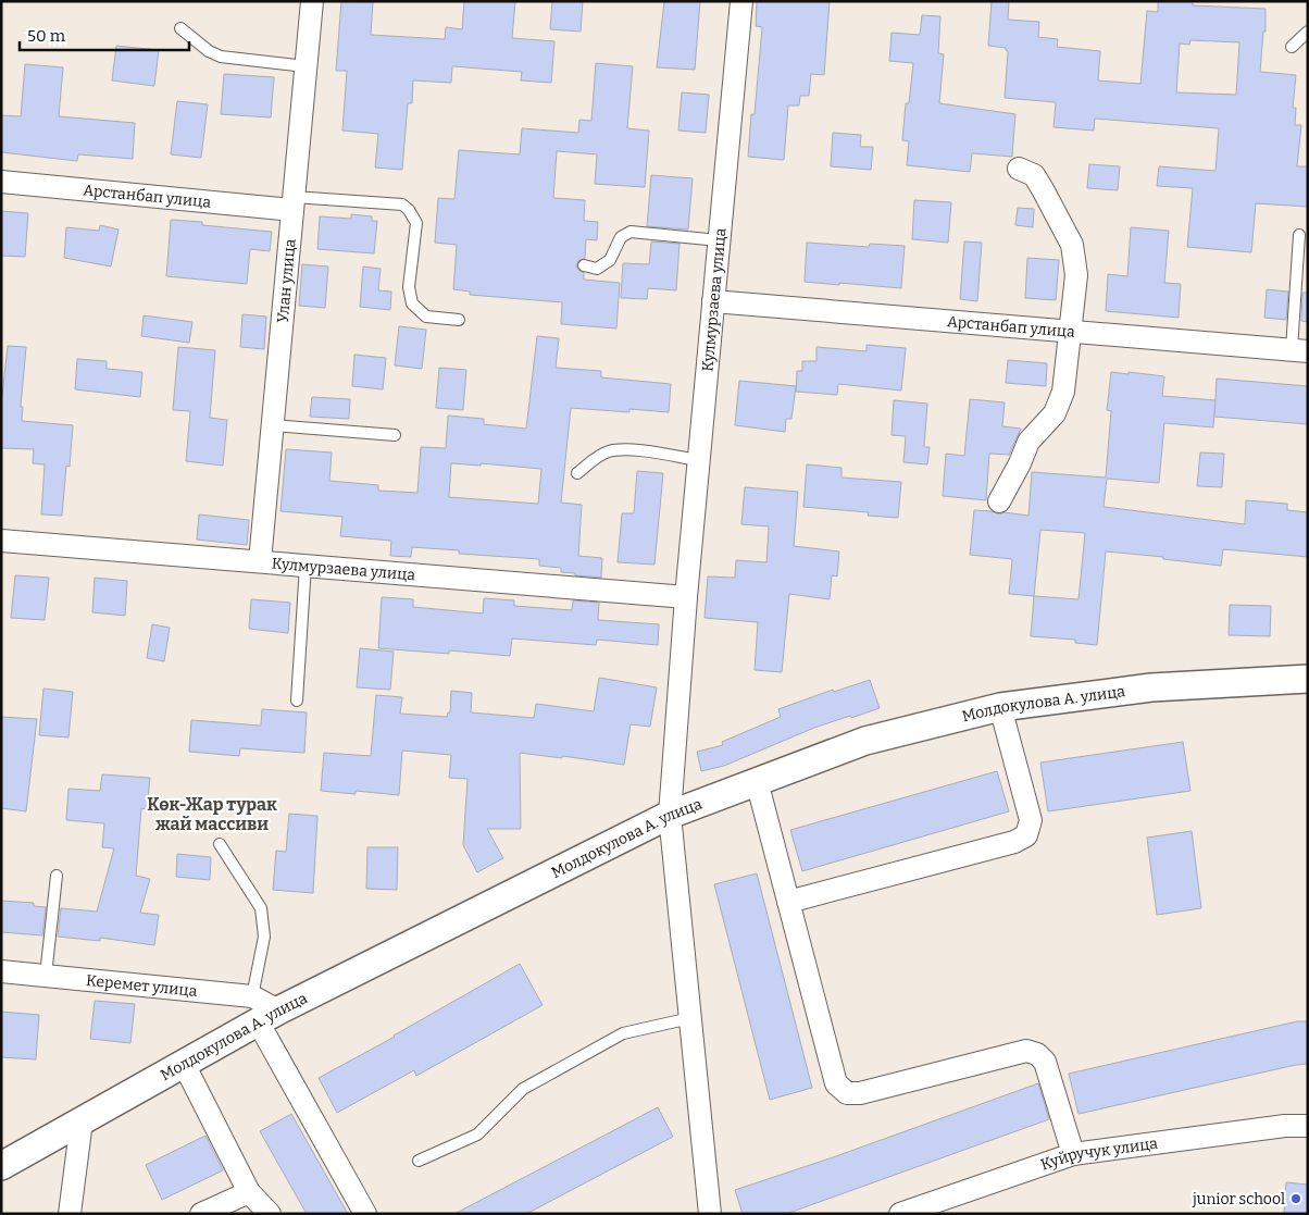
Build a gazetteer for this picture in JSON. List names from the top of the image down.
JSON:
{
  "streets": {
    "street": [
      "Арстанбап улица",
      "Улан улица",
      "Кулмурзаева улица",
      "Молдокулова А. улица",
      "Керемет улица",
      "Куйручук улица"
    ]
  },
  "crossings": [
    ["Арстанбап улица", "Улан улица"],
    ["Арстанбап улица", "Кулмурзаева улица"],
    ["Улан улица", "Кулмурзаева улица"],
    ["Кулмурзаева улица", "Молдокулова А. улица"],
    ["Молдокулова А. улица", "Керемет улица"]
  ],
  "districts": ["Көк-Жар турак жай массиви"],
  "places": ["junior school"],
  "scale_bar": "50 m"
}
